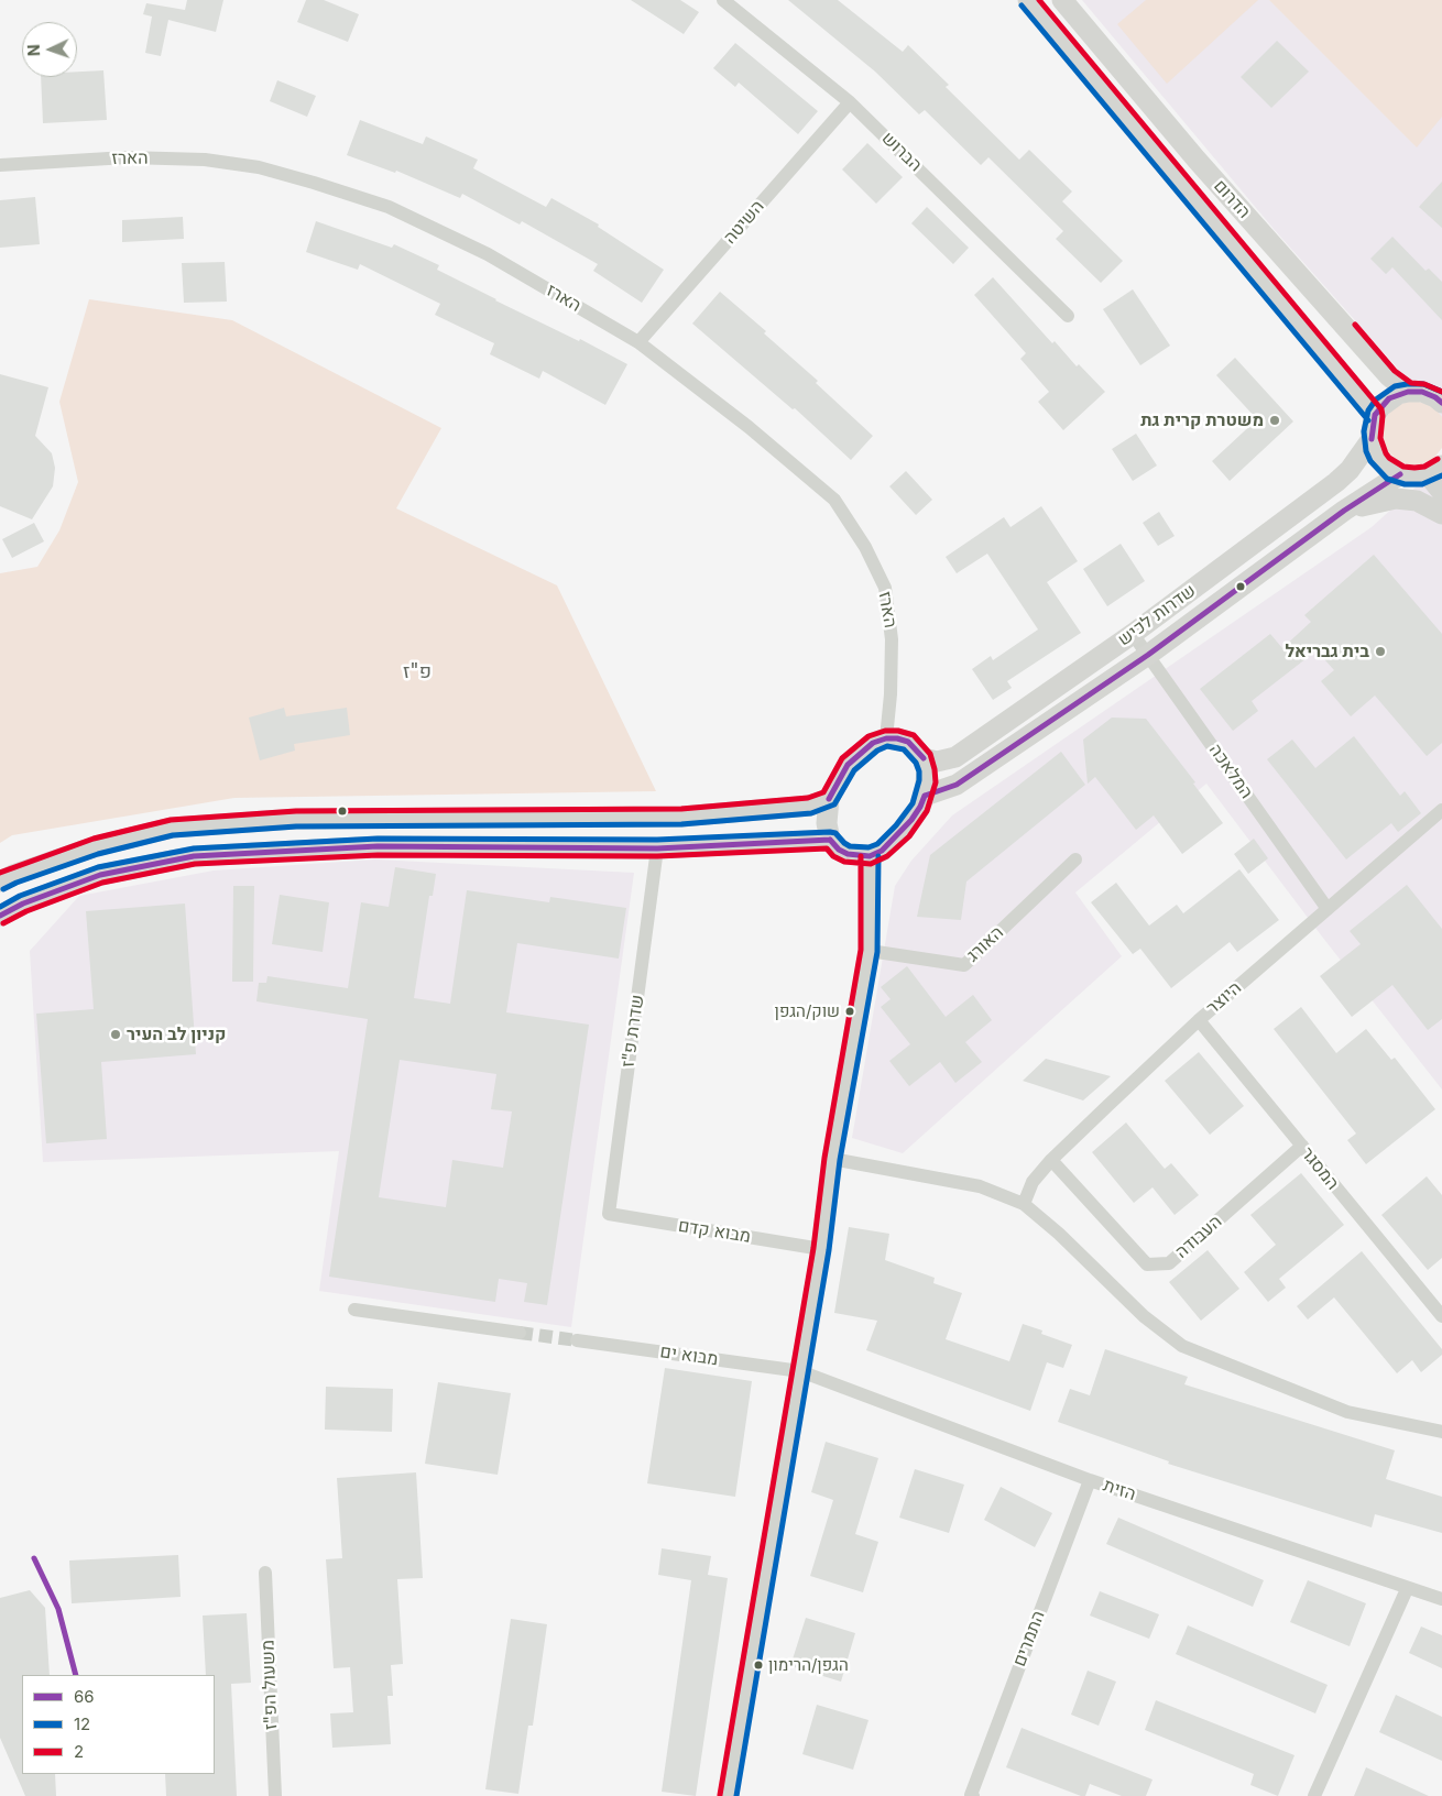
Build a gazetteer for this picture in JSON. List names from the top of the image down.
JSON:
{
  "streets": {
    "main road": ["הדרום", "שדרות לכיש"],
    "street": [
      "הברוש",
      "הארז",
      "השיטה",
      "המלאכה",
      "האורג",
      "היוצר",
      "שדרת פ\"ז",
      "המסגר",
      "מבוא קדם",
      "העבודה",
      "מבוא ים",
      "הזית",
      "התמרים",
      "משעול הפ\"ז"
    ]
  },
  "crossings": [
    ["הברוש", "השיטה"],
    ["הארז", "השיטה"],
    ["הארז", "שדרות לכיש"],
    ["שדרות לכיש", "המלאכה"],
    ["המלאכה", "היוצר"],
    ["היוצר", "המסגר"],
    ["היוצר", "העבודה"],
    ["שדרת פ\"ז", "מבוא קדם"],
    ["המסגר", "העבודה"],
    ["מבוא ים", "הזית"],
    ["הזית", "התמרים"]
  ],
  "districts": ["פ\"ז"],
  "places": [
    "משטרת קרית גת",
    "בית גבריאל",
    "שוק/הגפן",
    "קניון לב העיר",
    "הגפן/הרימון"
  ],
  "lines": ["transit line 2", "transit line 12", "transit line 66"],
  "legend": ["66", "12", "2"],
  "north": "left"
}
